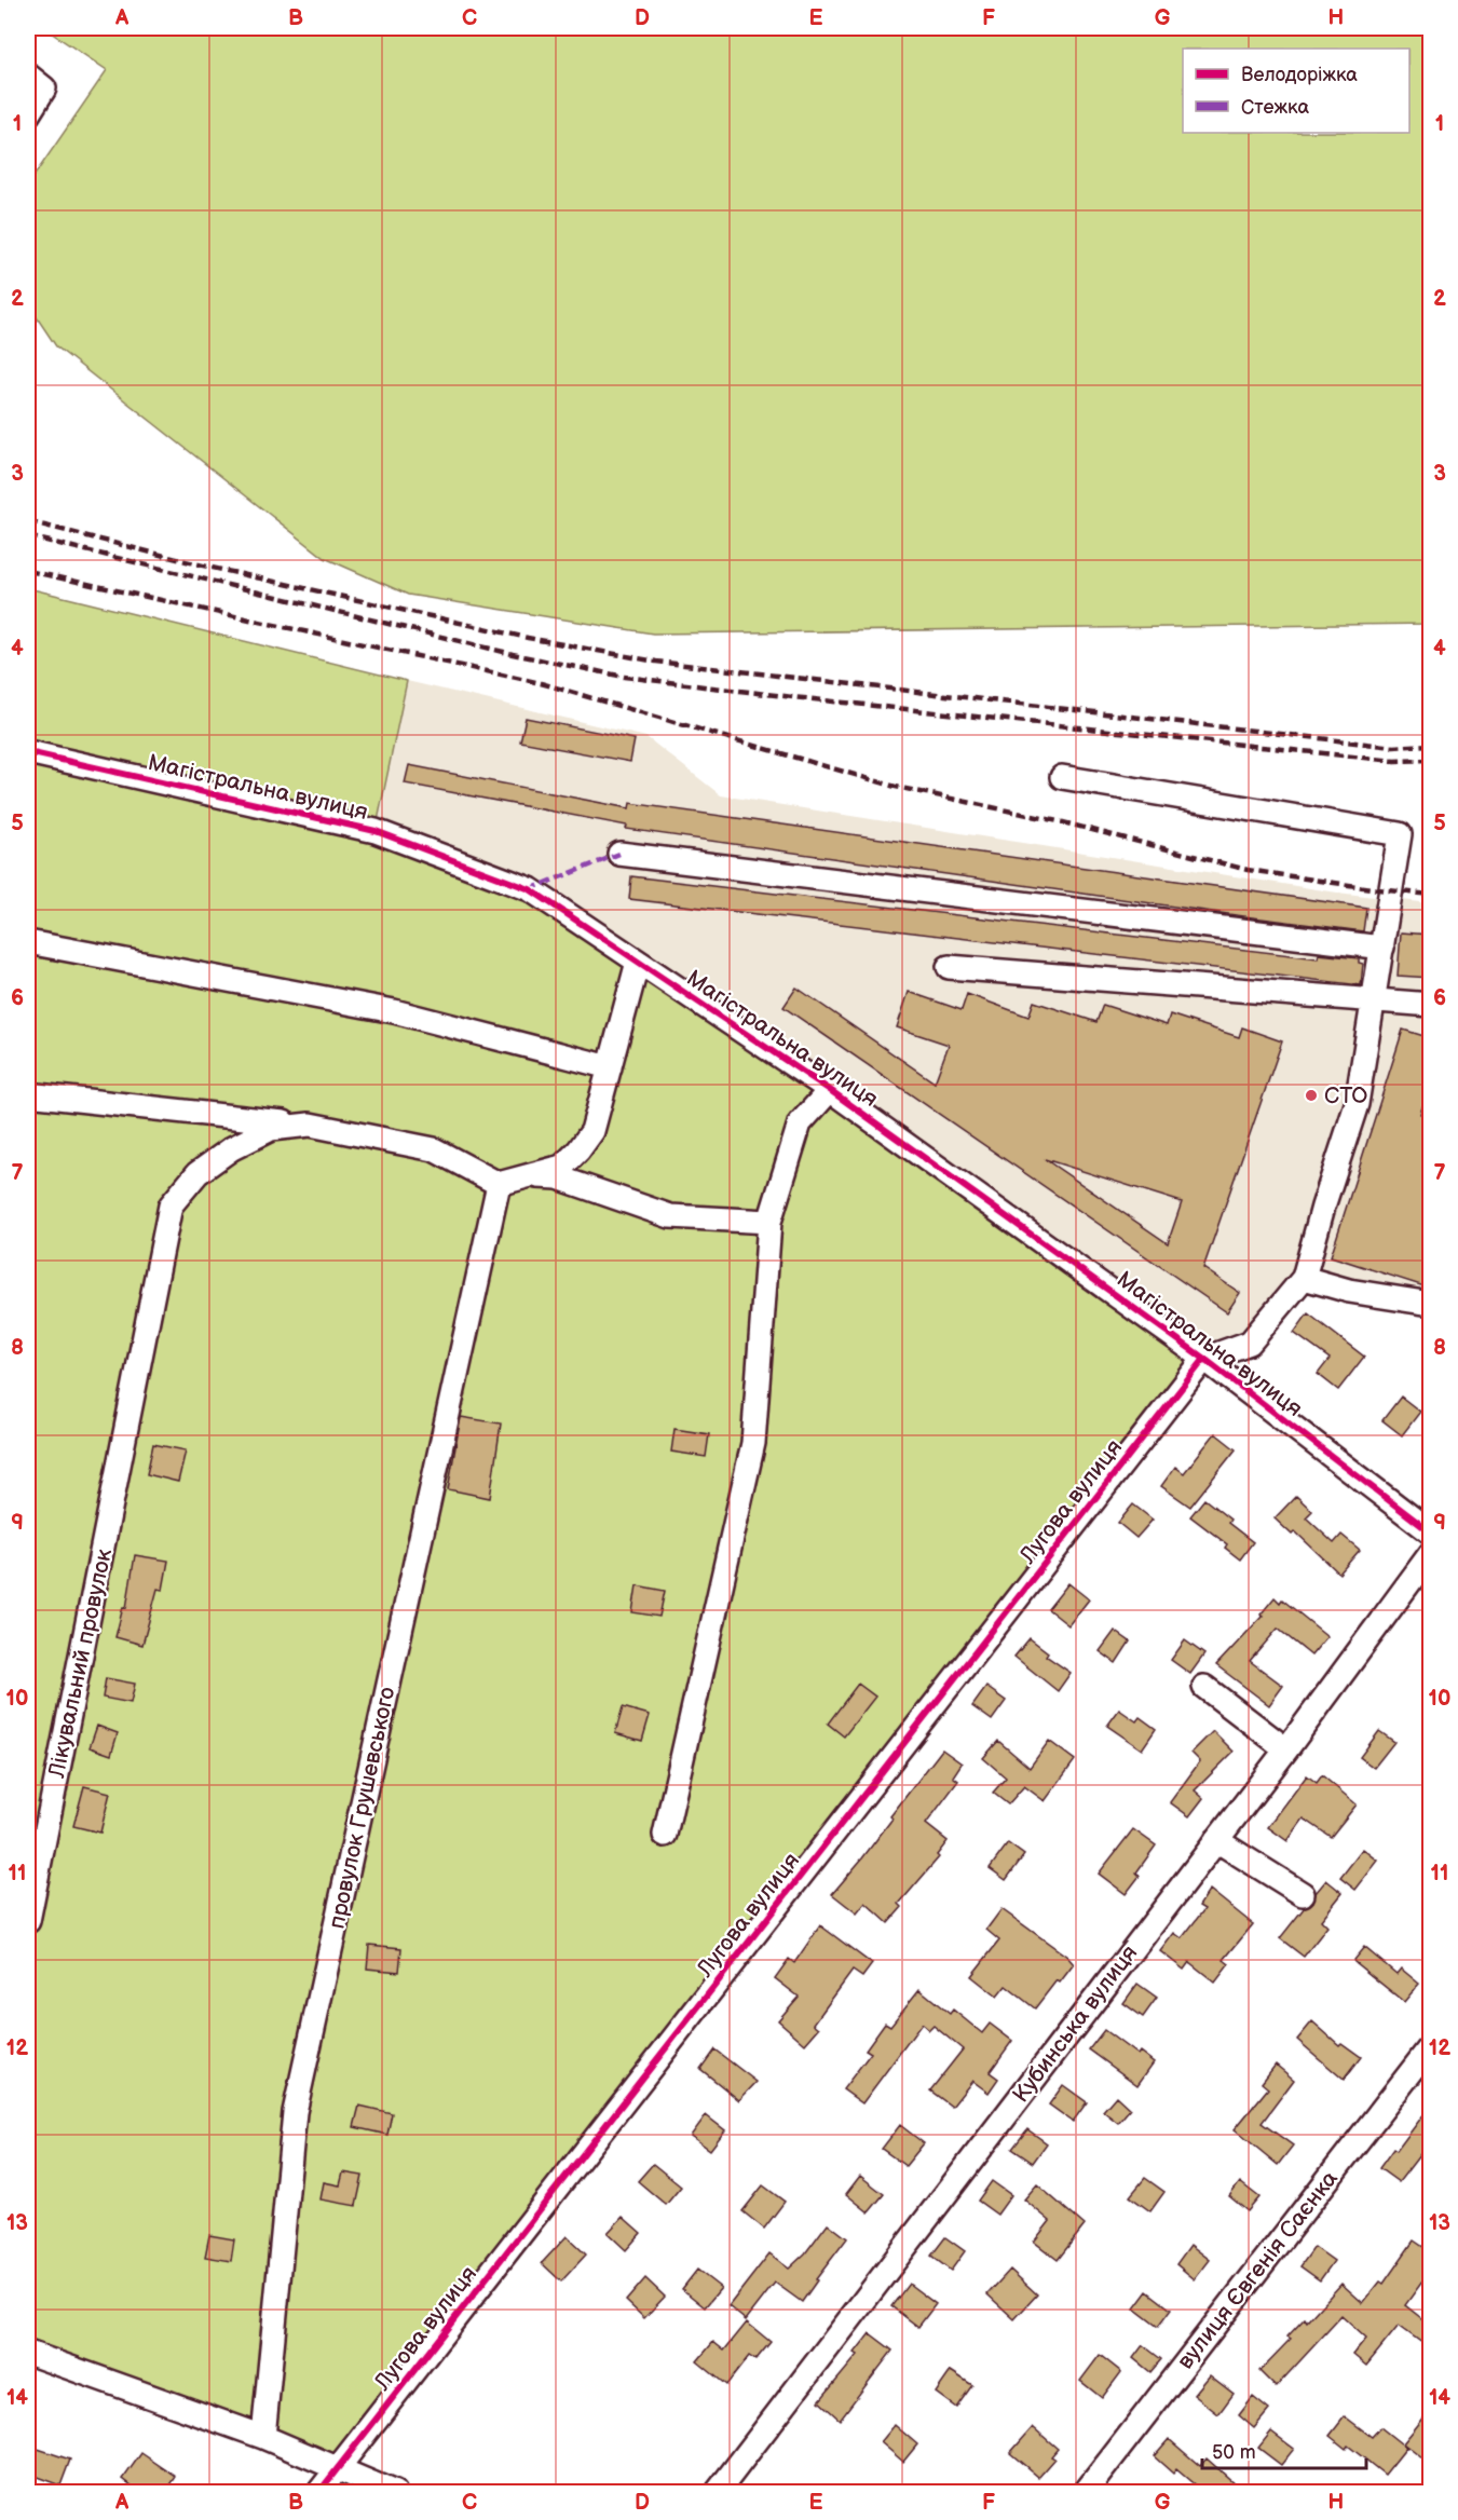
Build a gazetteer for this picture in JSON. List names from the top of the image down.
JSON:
{
  "streets": {
    "street": [
      "Магістральна вулиця",
      "Лугова вулиця",
      "Лікувальний провулок",
      "провулок Грушевського",
      "Кубинська вулиця",
      "вулиця Євгенія Саєнка"
    ]
  },
  "crossings": [
    ["Магістральна вулиця", "Лугова вулиця"]
  ],
  "places": ["СТО"],
  "legend": ["Велодоріжка", "Стежка"],
  "scale_bar": "50 m",
  "grid": {
    "columns": [
      "A",
      "B",
      "C",
      "D",
      "E",
      "F",
      "G",
      "H"
    ],
    "rows": [
      "1",
      "2",
      "3",
      "4",
      "5",
      "6",
      "7",
      "8",
      "9",
      "10",
      "11",
      "12",
      "13",
      "14"
    ]
  }
}
